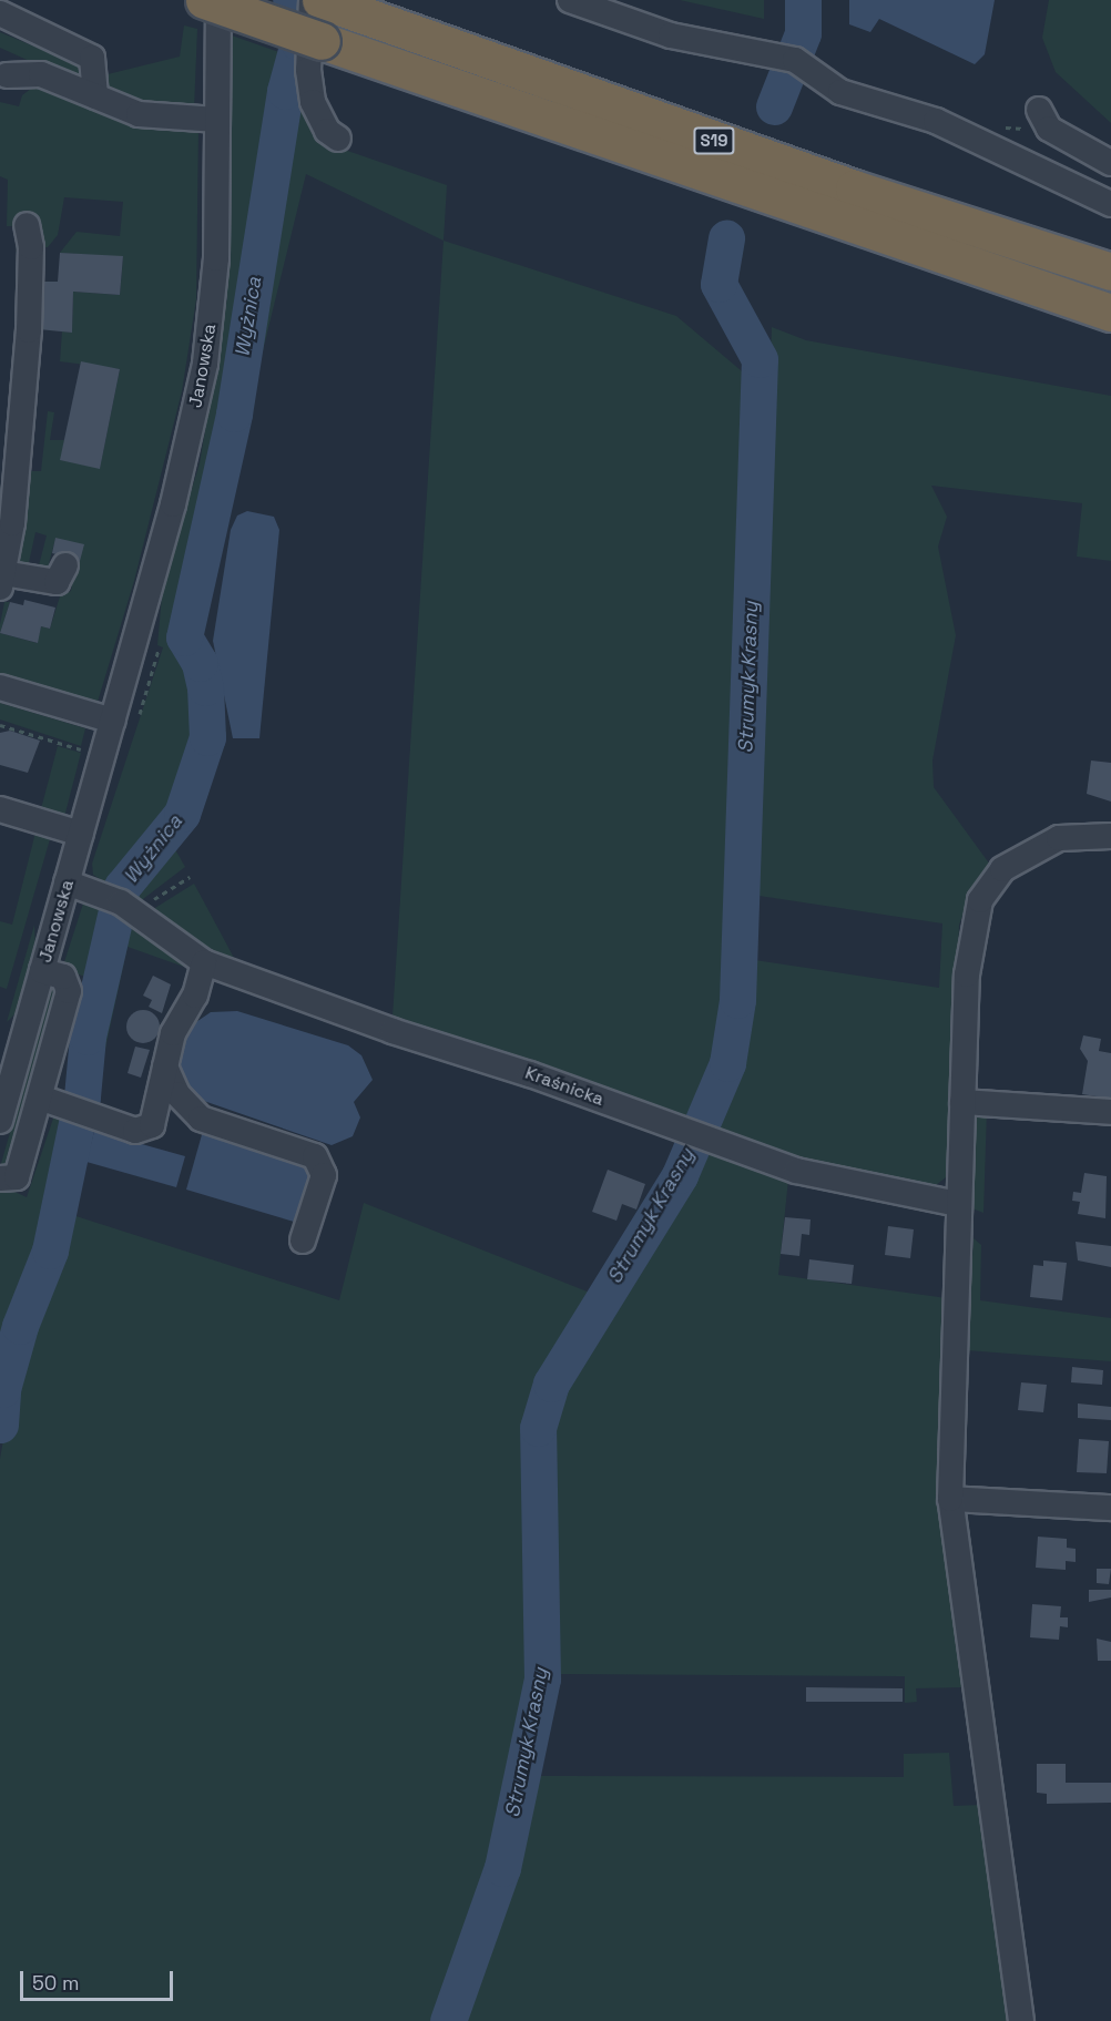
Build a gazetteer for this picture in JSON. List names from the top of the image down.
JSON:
{
  "streets": {
    "highway": ["S19"],
    "street": ["Janowska", "Kraśnicka"]
  },
  "crossings": [
    ["Janowska", "Kraśnicka"]
  ],
  "water": ["Wyżnica", "Strumyk Krasny"],
  "scale_bar": "50 m"
}
